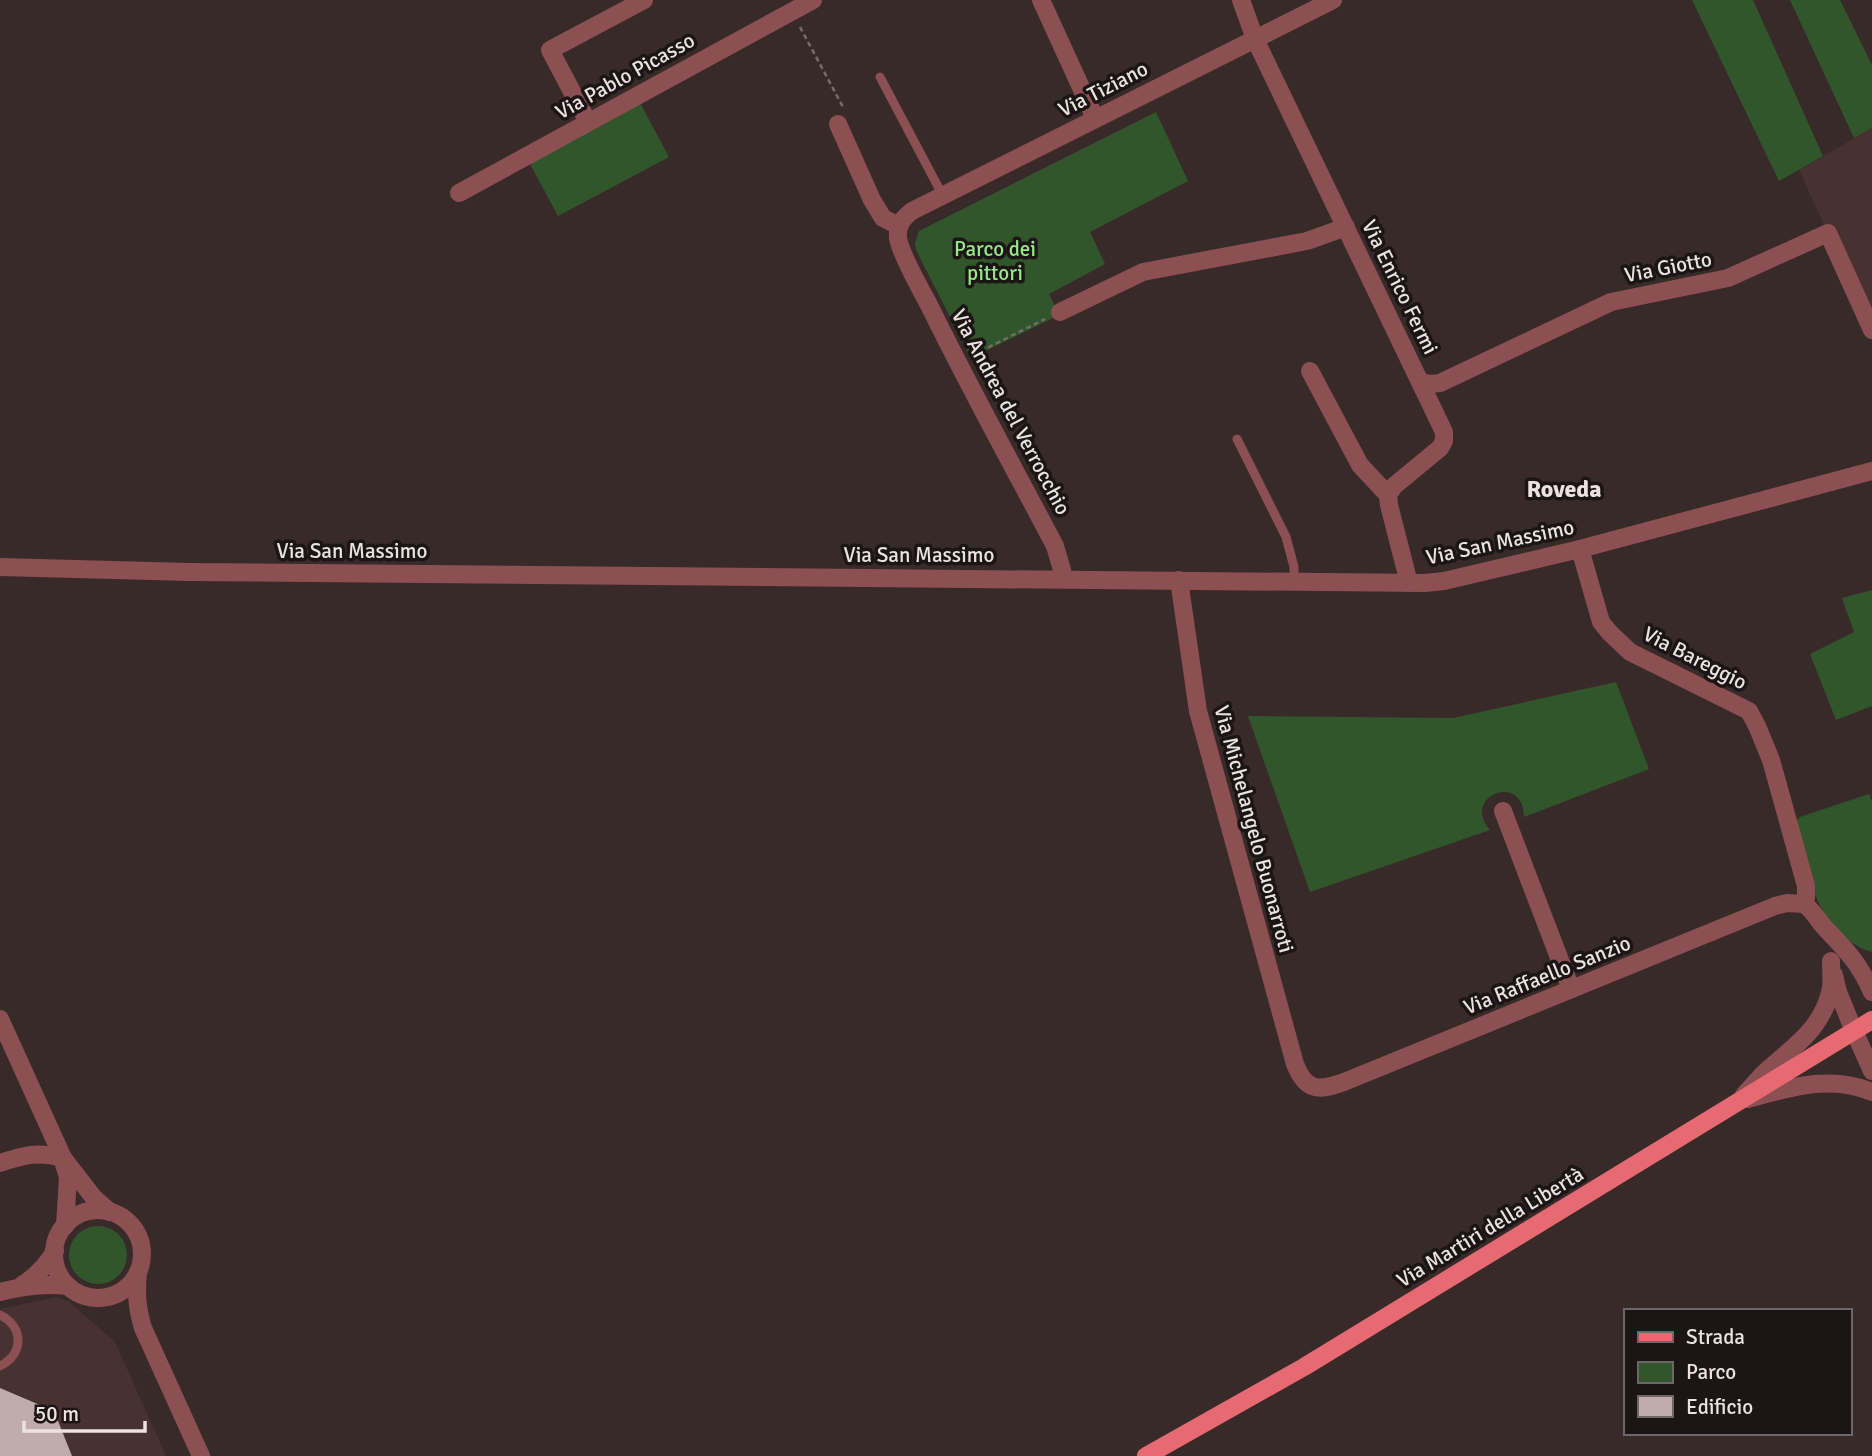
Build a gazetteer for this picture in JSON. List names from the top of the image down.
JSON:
{
  "streets": {
    "main road": ["Via Martiri della Libertà"],
    "street": [
      "Via Pablo Picasso",
      "Via Tiziano",
      "Via Giotto",
      "Via Enrico Fermi",
      "Via Andrea del Verrocchio",
      "Via San Massimo",
      "Via Bareggio",
      "Via Michelangelo Buonarroti",
      "Via Raffaello Sanzio"
    ]
  },
  "crossings": [
    ["Via Tiziano", "Via Enrico Fermi"],
    ["Via Tiziano", "Via Andrea del Verrocchio"],
    ["Via Giotto", "Via Enrico Fermi"],
    ["Via Andrea del Verrocchio", "Via San Massimo"],
    ["Via San Massimo", "Via Bareggio"],
    ["Via San Massimo", "Via Michelangelo Buonarroti"],
    ["Via Bareggio", "Via Raffaello Sanzio"],
    ["Via Michelangelo Buonarroti", "Via Raffaello Sanzio"]
  ],
  "districts": ["Roveda"],
  "parks": ["Parco dei pittori"],
  "legend": ["Strada", "Parco", "Edificio"],
  "scale_bar": "50 m"
}
